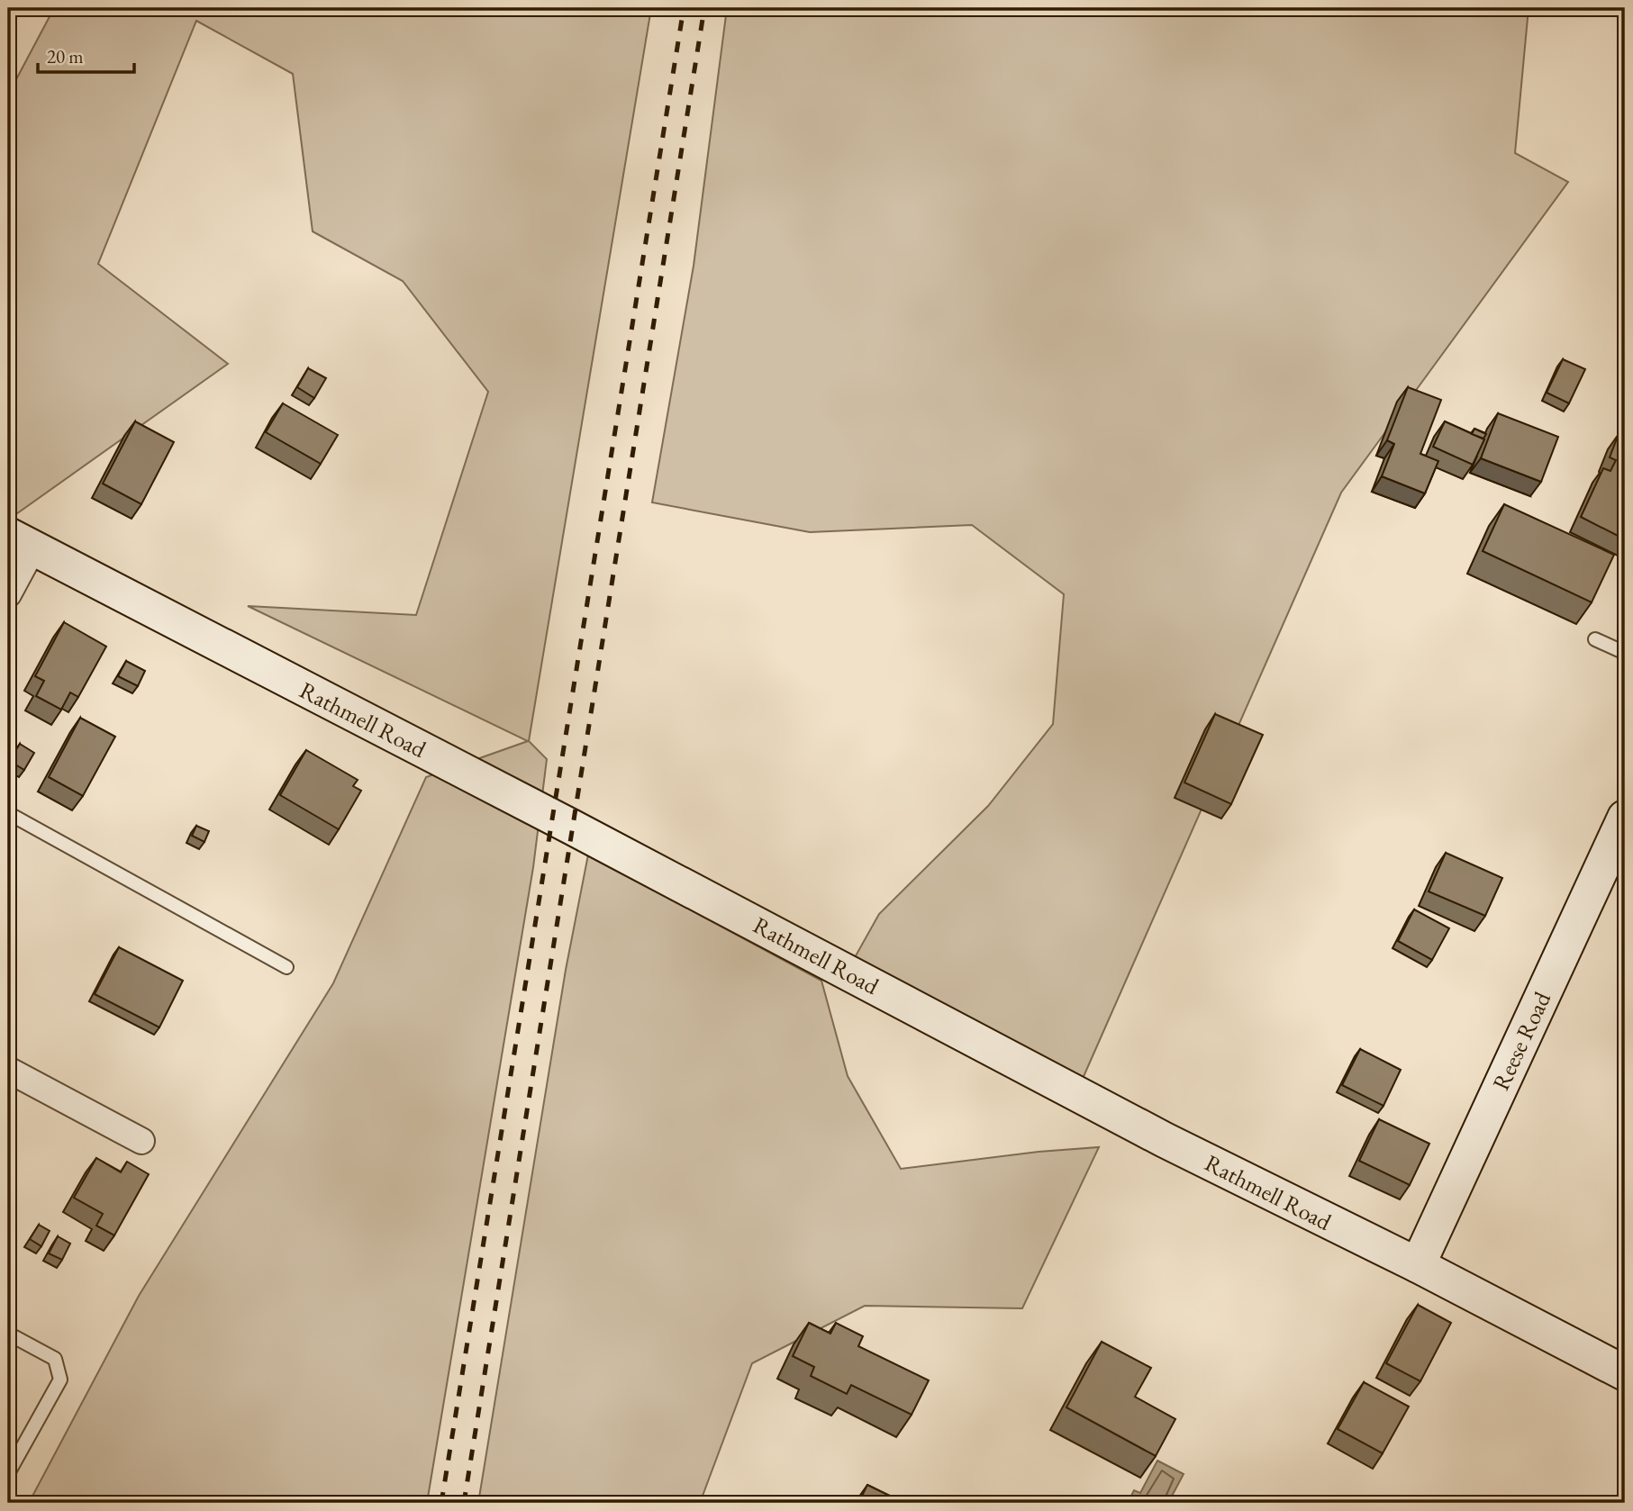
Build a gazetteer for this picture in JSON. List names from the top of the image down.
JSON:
{
  "streets": {
    "street": ["Rathmell Road", "Reese Road"]
  },
  "crossings": [
    ["Rathmell Road", "Reese Road"]
  ],
  "scale_bar": "20 m"
}
